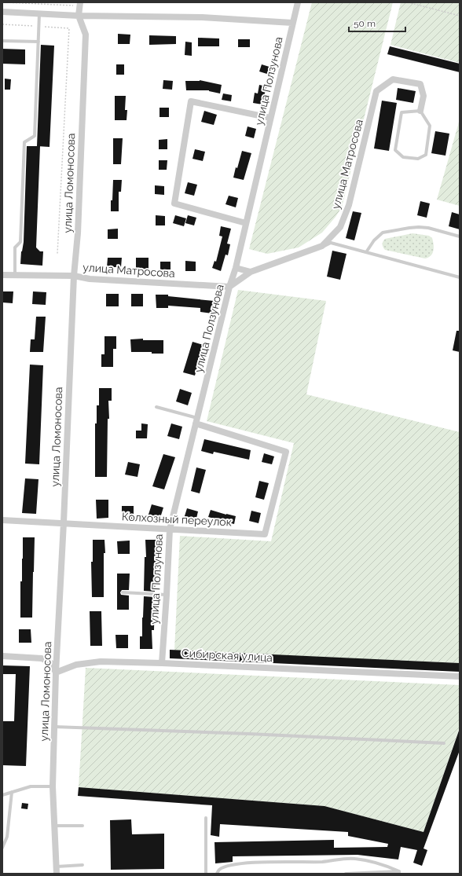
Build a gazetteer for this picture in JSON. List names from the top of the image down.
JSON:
{
  "streets": {
    "street": [
      "улица Ползунова",
      "улица Матросова",
      "улица Ломоносова",
      "Колхозный переулок",
      "Сибирская улица"
    ]
  },
  "crossings": [
    ["улица Ползунова", "улица Матросова"],
    ["улица Ползунова", "Колхозный переулок"],
    ["улица Ползунова", "Сибирская улица"],
    ["улица Матросова", "улица Ломоносова"],
    ["улица Ломоносова", "Колхозный переулок"],
    ["улица Ломоносова", "Сибирская улица"]
  ],
  "scale_bar": "50 m"
}
